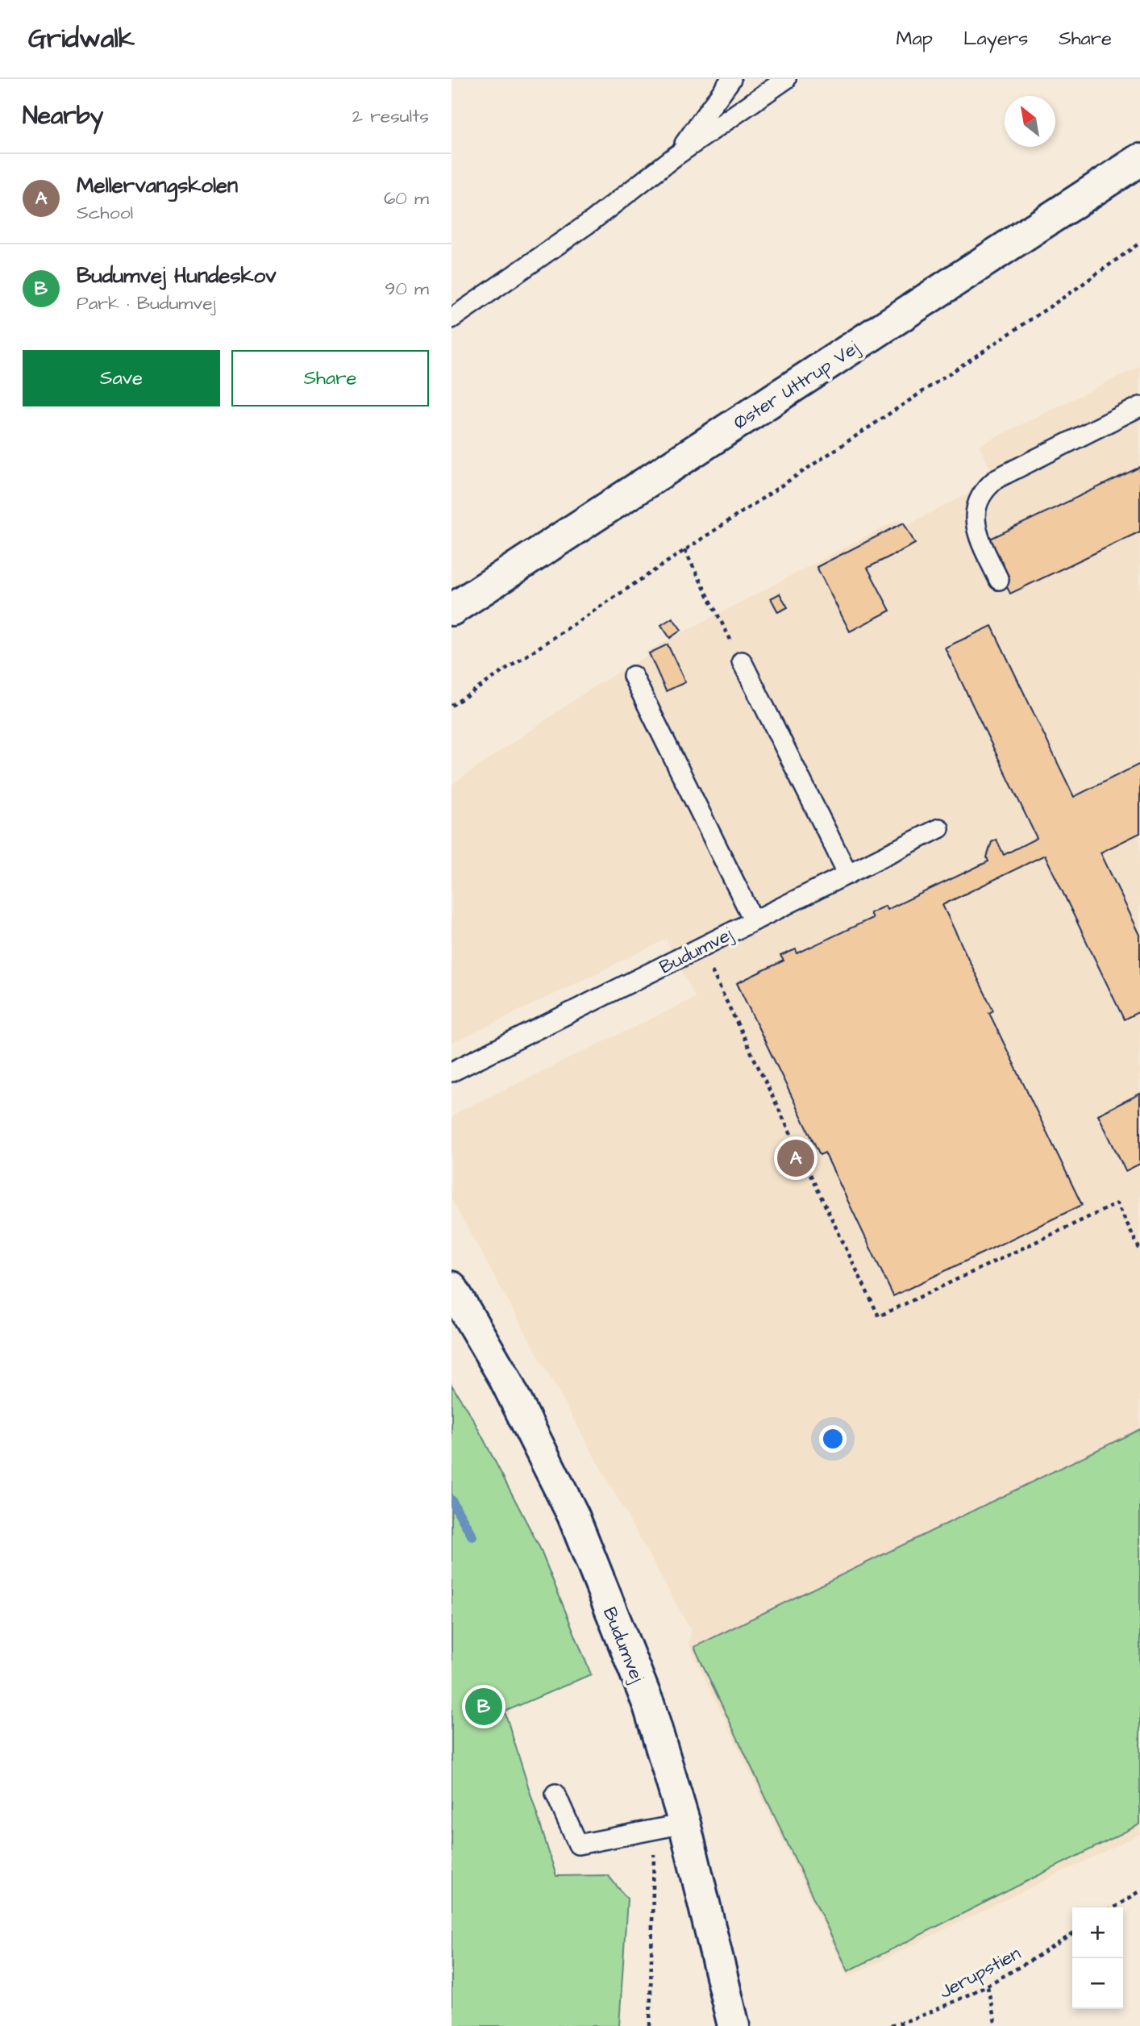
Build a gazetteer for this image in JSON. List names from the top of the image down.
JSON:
{
  "streets": {
    "street": ["Øster Uttrup Vej", "Budumvej"],
    "path": ["Jerupstien"]
  },
  "north": "top left",
  "page": {
    "header": "Gridwalk",
    "nav": ["Map", "Layers", "Share"],
    "heading": ["Nearby", "2 results"],
    "list": [
      {
        "mark": "A",
        "name": "Mellervangskolen",
        "note": "School",
        "value": "60 m"
      },
      {
        "mark": "B",
        "name": "Budumvej Hundeskov",
        "note": "Park · Budumvej",
        "value": "90 m"
      }
    ],
    "buttons": ["Save", "Share"],
    "pins": ["A", "B"],
    "map_buttons": ["+", "−"]
  }
}
